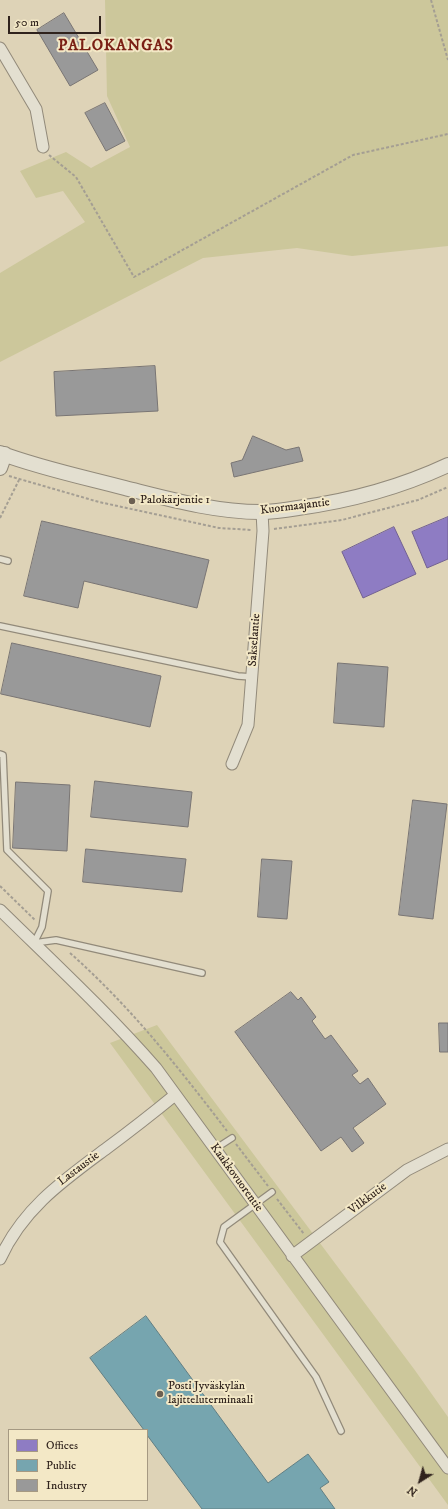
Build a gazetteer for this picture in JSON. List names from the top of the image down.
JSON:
{
  "streets": {
    "street": [
      "Kuormaajantie",
      "Sakselantie",
      "Lastaustie",
      "Kaakkovuorentie",
      "Vilkkutie"
    ]
  },
  "crossings": [
    ["Kuormaajantie", "Sakselantie"],
    ["Lastaustie", "Kaakkovuorentie"],
    ["Kaakkovuorentie", "Vilkkutie"]
  ],
  "districts": ["PALOKANGAS"],
  "places": ["Palokärjentie 1", "Posti Jyväskylän lajitteluterminaali"],
  "legend": ["Offices", "Public", "Industry"],
  "scale_bar": "50 m",
  "north": "bottom left"
}
